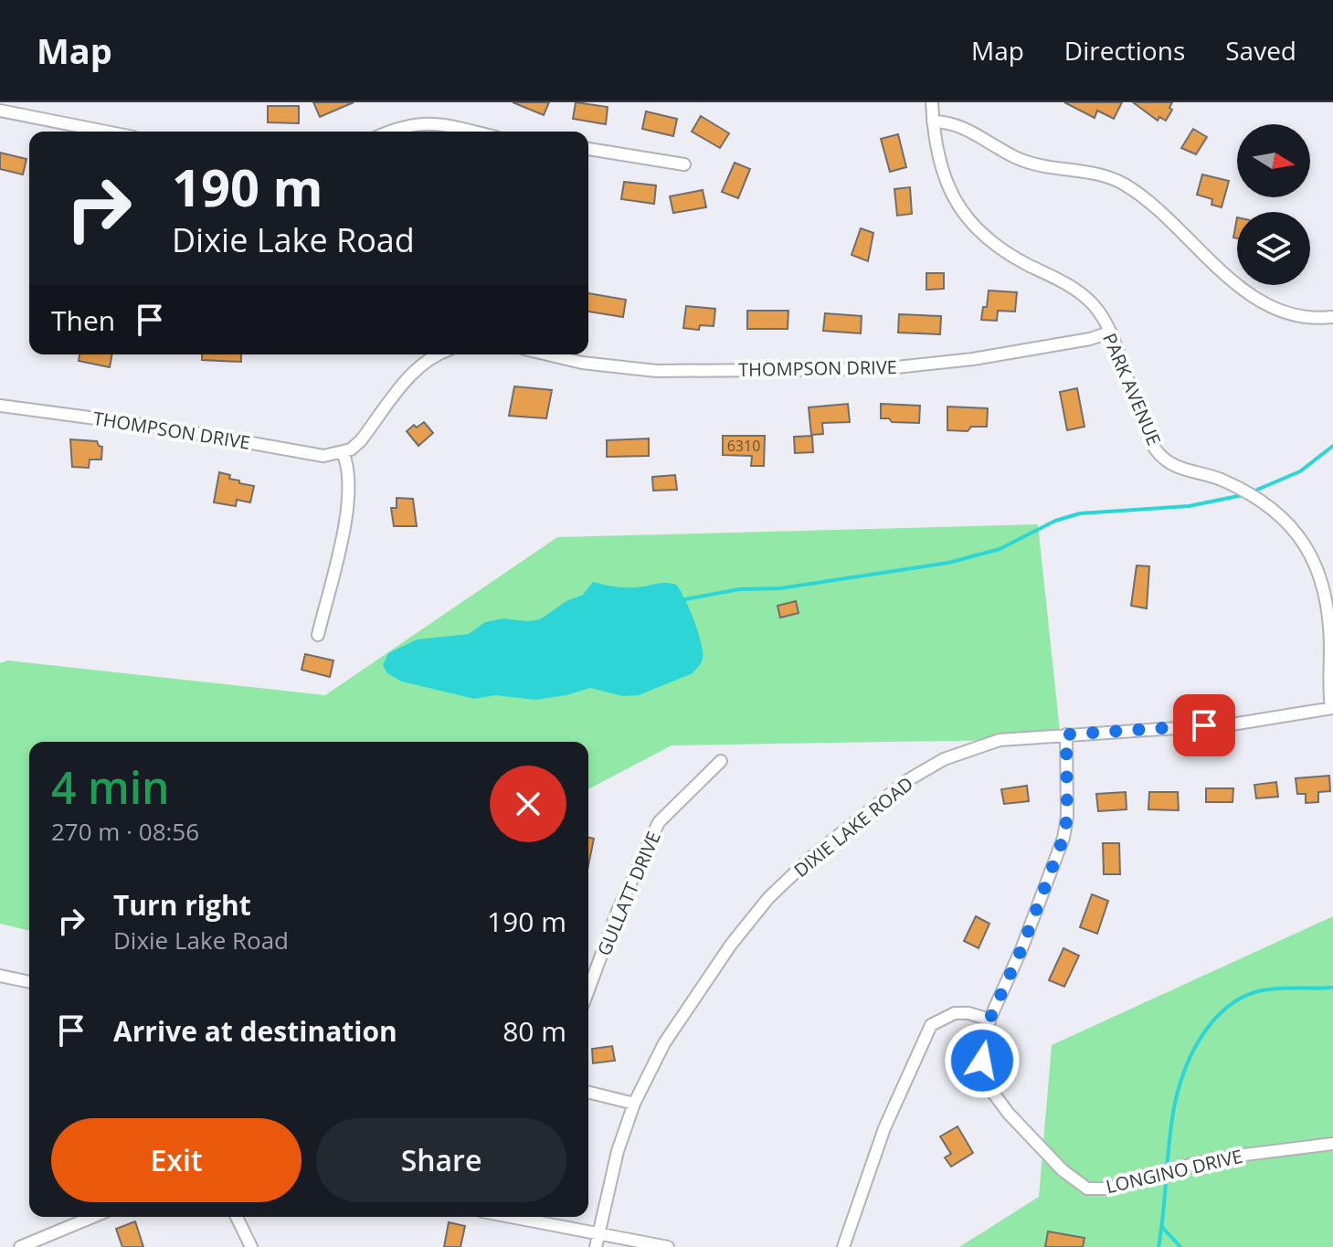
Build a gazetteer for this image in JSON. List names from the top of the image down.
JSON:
{
  "streets": {
    "street": [
      "THOMPSON DRIVE",
      "PARK AVENUE",
      "DIXIE LAKE ROAD",
      "GULLATT DRIVE",
      "LONGINO DRIVE"
    ]
  },
  "crossings": [
    ["THOMPSON DRIVE", "PARK AVENUE"],
    ["PARK AVENUE", "DIXIE LAKE ROAD"],
    ["DIXIE LAKE ROAD", "LONGINO DRIVE"]
  ],
  "house_numbers": ["6310"],
  "north": "right",
  "page": {
    "header": "Map",
    "nav": ["Map", "Directions", "Saved"],
    "turn": ["190 m", "Dixie Lake Road"],
    "then": "Then",
    "heading": ["4 min", "270 m · 08:56"],
    "list": [
      {
        "name": "Turn right",
        "note": "Dixie Lake Road",
        "value": "190 m"
      },
      {
        "name": "Arrive at destination",
        "value": "80 m"
      }
    ],
    "buttons": ["Exit", "Share"]
  }
}
